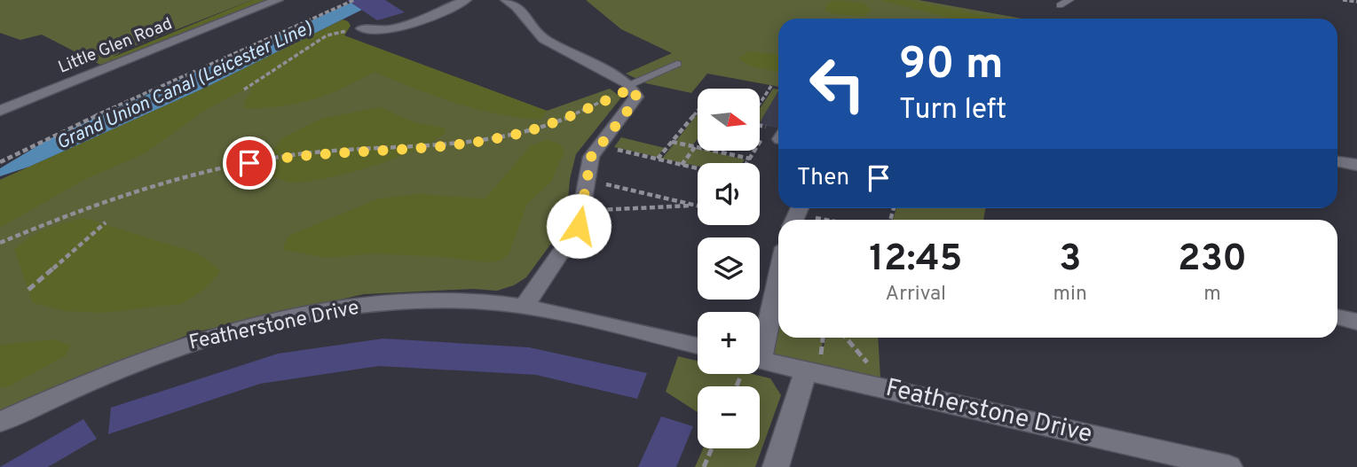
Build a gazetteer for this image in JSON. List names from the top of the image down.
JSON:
{
  "streets": {
    "street": ["Little Glen Road", "Featherstone Drive"]
  },
  "water": ["Grand Union Canal (Leicester Line)"],
  "north": "right",
  "page": {
    "turn": ["90 m", "Turn left"],
    "map_buttons": ["+", "−"],
    "then": "Then",
    "eta": [
      "12:45",
      "Arrival",
      "3",
      "min",
      "230",
      "m"
    ]
  }
}
